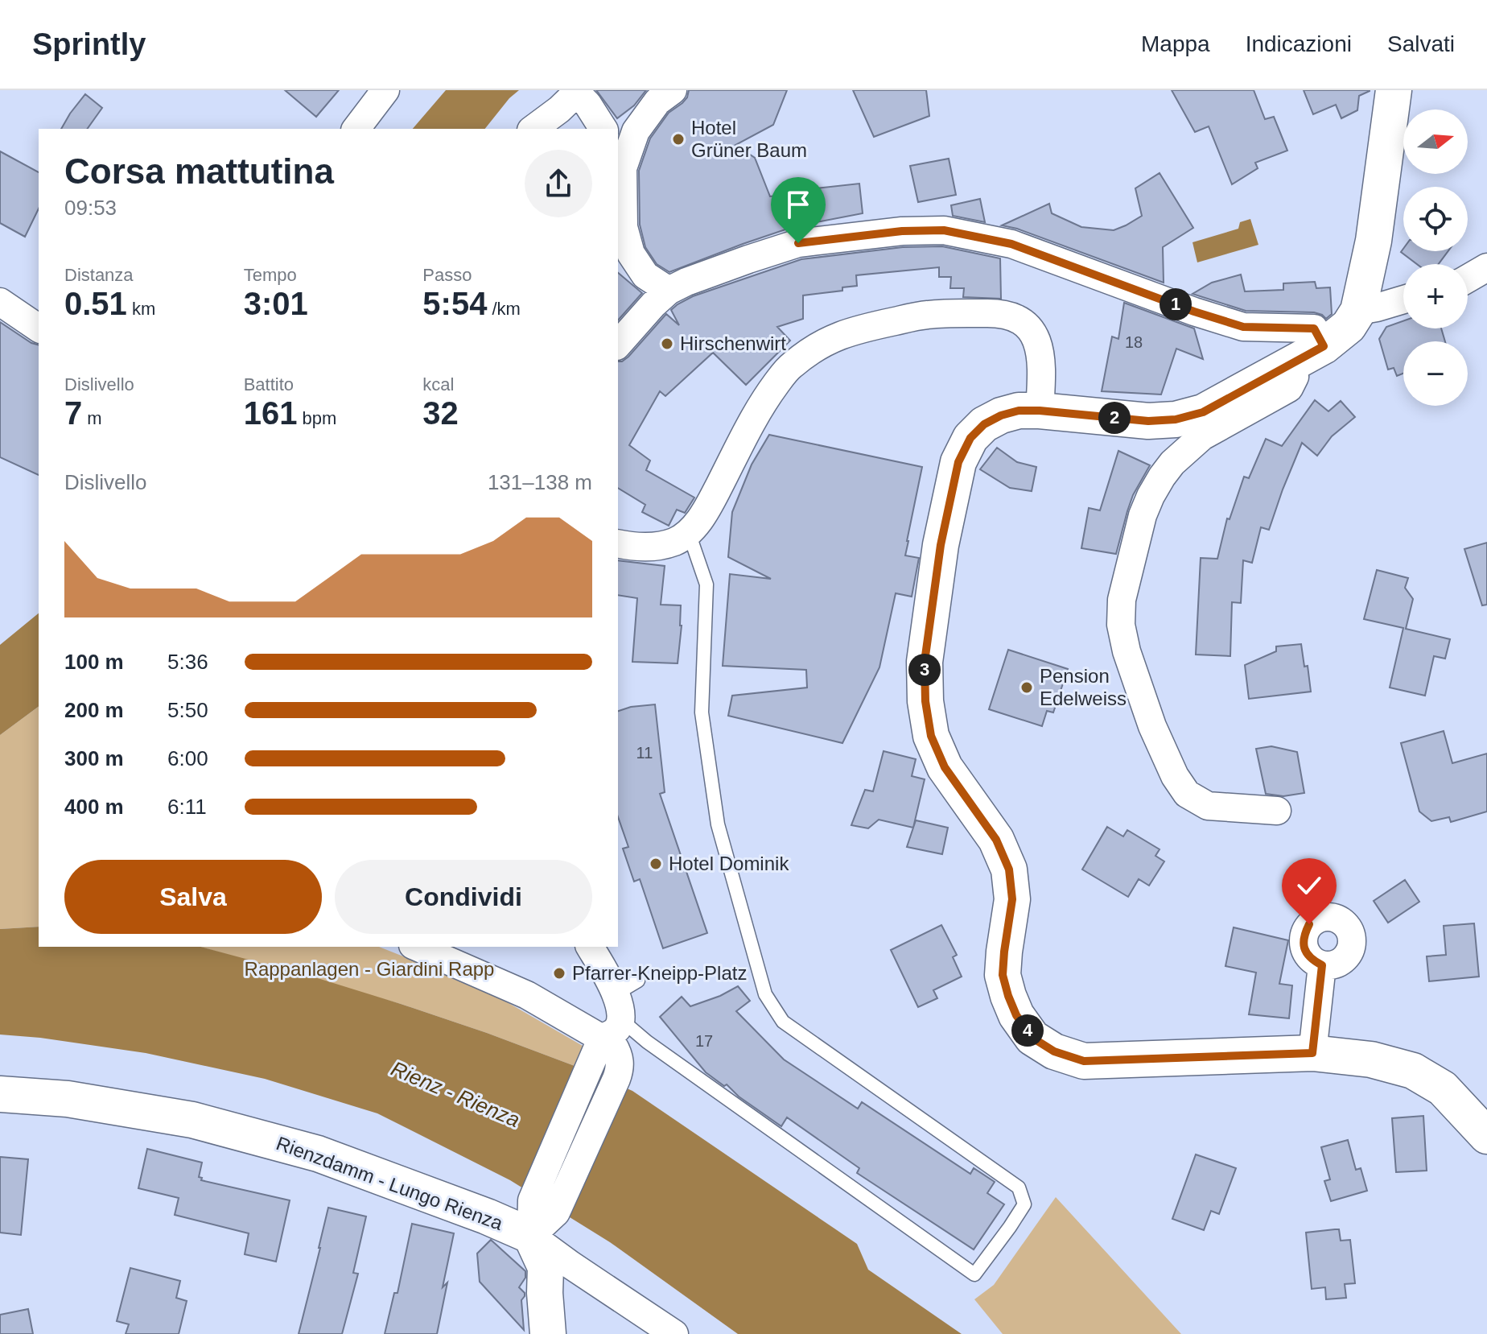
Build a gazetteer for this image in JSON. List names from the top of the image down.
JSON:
{
  "streets": {
    "street": ["Rienzdamm - Lungo Rienza"]
  },
  "water": ["Rienz - Rienza"],
  "parks": ["Rappanlagen - Giardini Rapp"],
  "places": [
    "Hotel Grüner Baum",
    "Hirschenwirt",
    "Pension Edelweiss",
    "Hotel Dominik",
    "Pfarrer-Kneipp-Platz"
  ],
  "house_numbers": ["18", "11", "17"],
  "north": "right",
  "page": {
    "header": "Sprintly",
    "nav": ["Mappa", "Indicazioni", "Salvati"],
    "map_buttons": ["+", "−"],
    "heading": ["Corsa mattutina", "09:53"],
    "stats": [
      ["Distanza", "0.51 km"],
      ["Tempo", "3:01"],
      ["Passo", "5:54 /km"],
      ["Dislivello", "7 m"],
      ["Battito", "161 bpm"],
      ["kcal", "32"]
    ],
    "pins": [
      "1",
      "2",
      "3",
      "4"
    ],
    "chart": ["Dislivello", "131–138 m"],
    "list": [
      {
        "name": "100 m",
        "note": "5:36"
      },
      {
        "name": "200 m",
        "note": "5:50"
      },
      {
        "name": "300 m",
        "note": "6:00"
      },
      {
        "name": "400 m",
        "note": "6:11"
      }
    ],
    "buttons": ["Salva", "Condividi"]
  }
}
